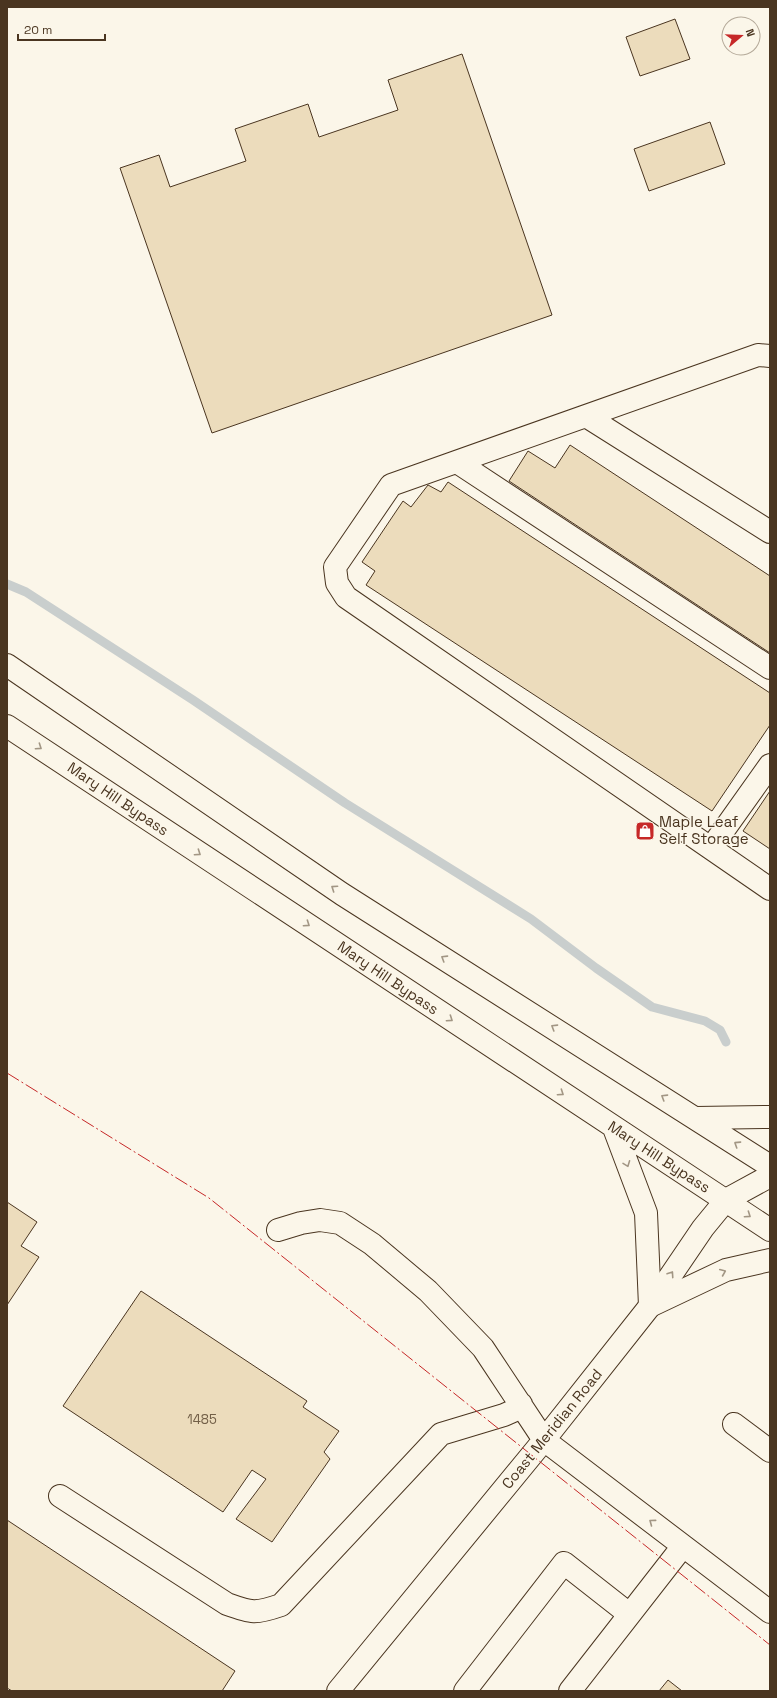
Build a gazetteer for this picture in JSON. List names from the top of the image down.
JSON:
{
  "streets": {
    "main road": ["Mary Hill Bypass", "Coast Meridian Road"]
  },
  "crossings": [
    ["Mary Hill Bypass", "Coast Meridian Road"]
  ],
  "places": {
    "shop": ["Maple Leaf Self Storage"]
  },
  "house_numbers": ["1485"],
  "scale_bar": "20 m",
  "north": "right"
}
